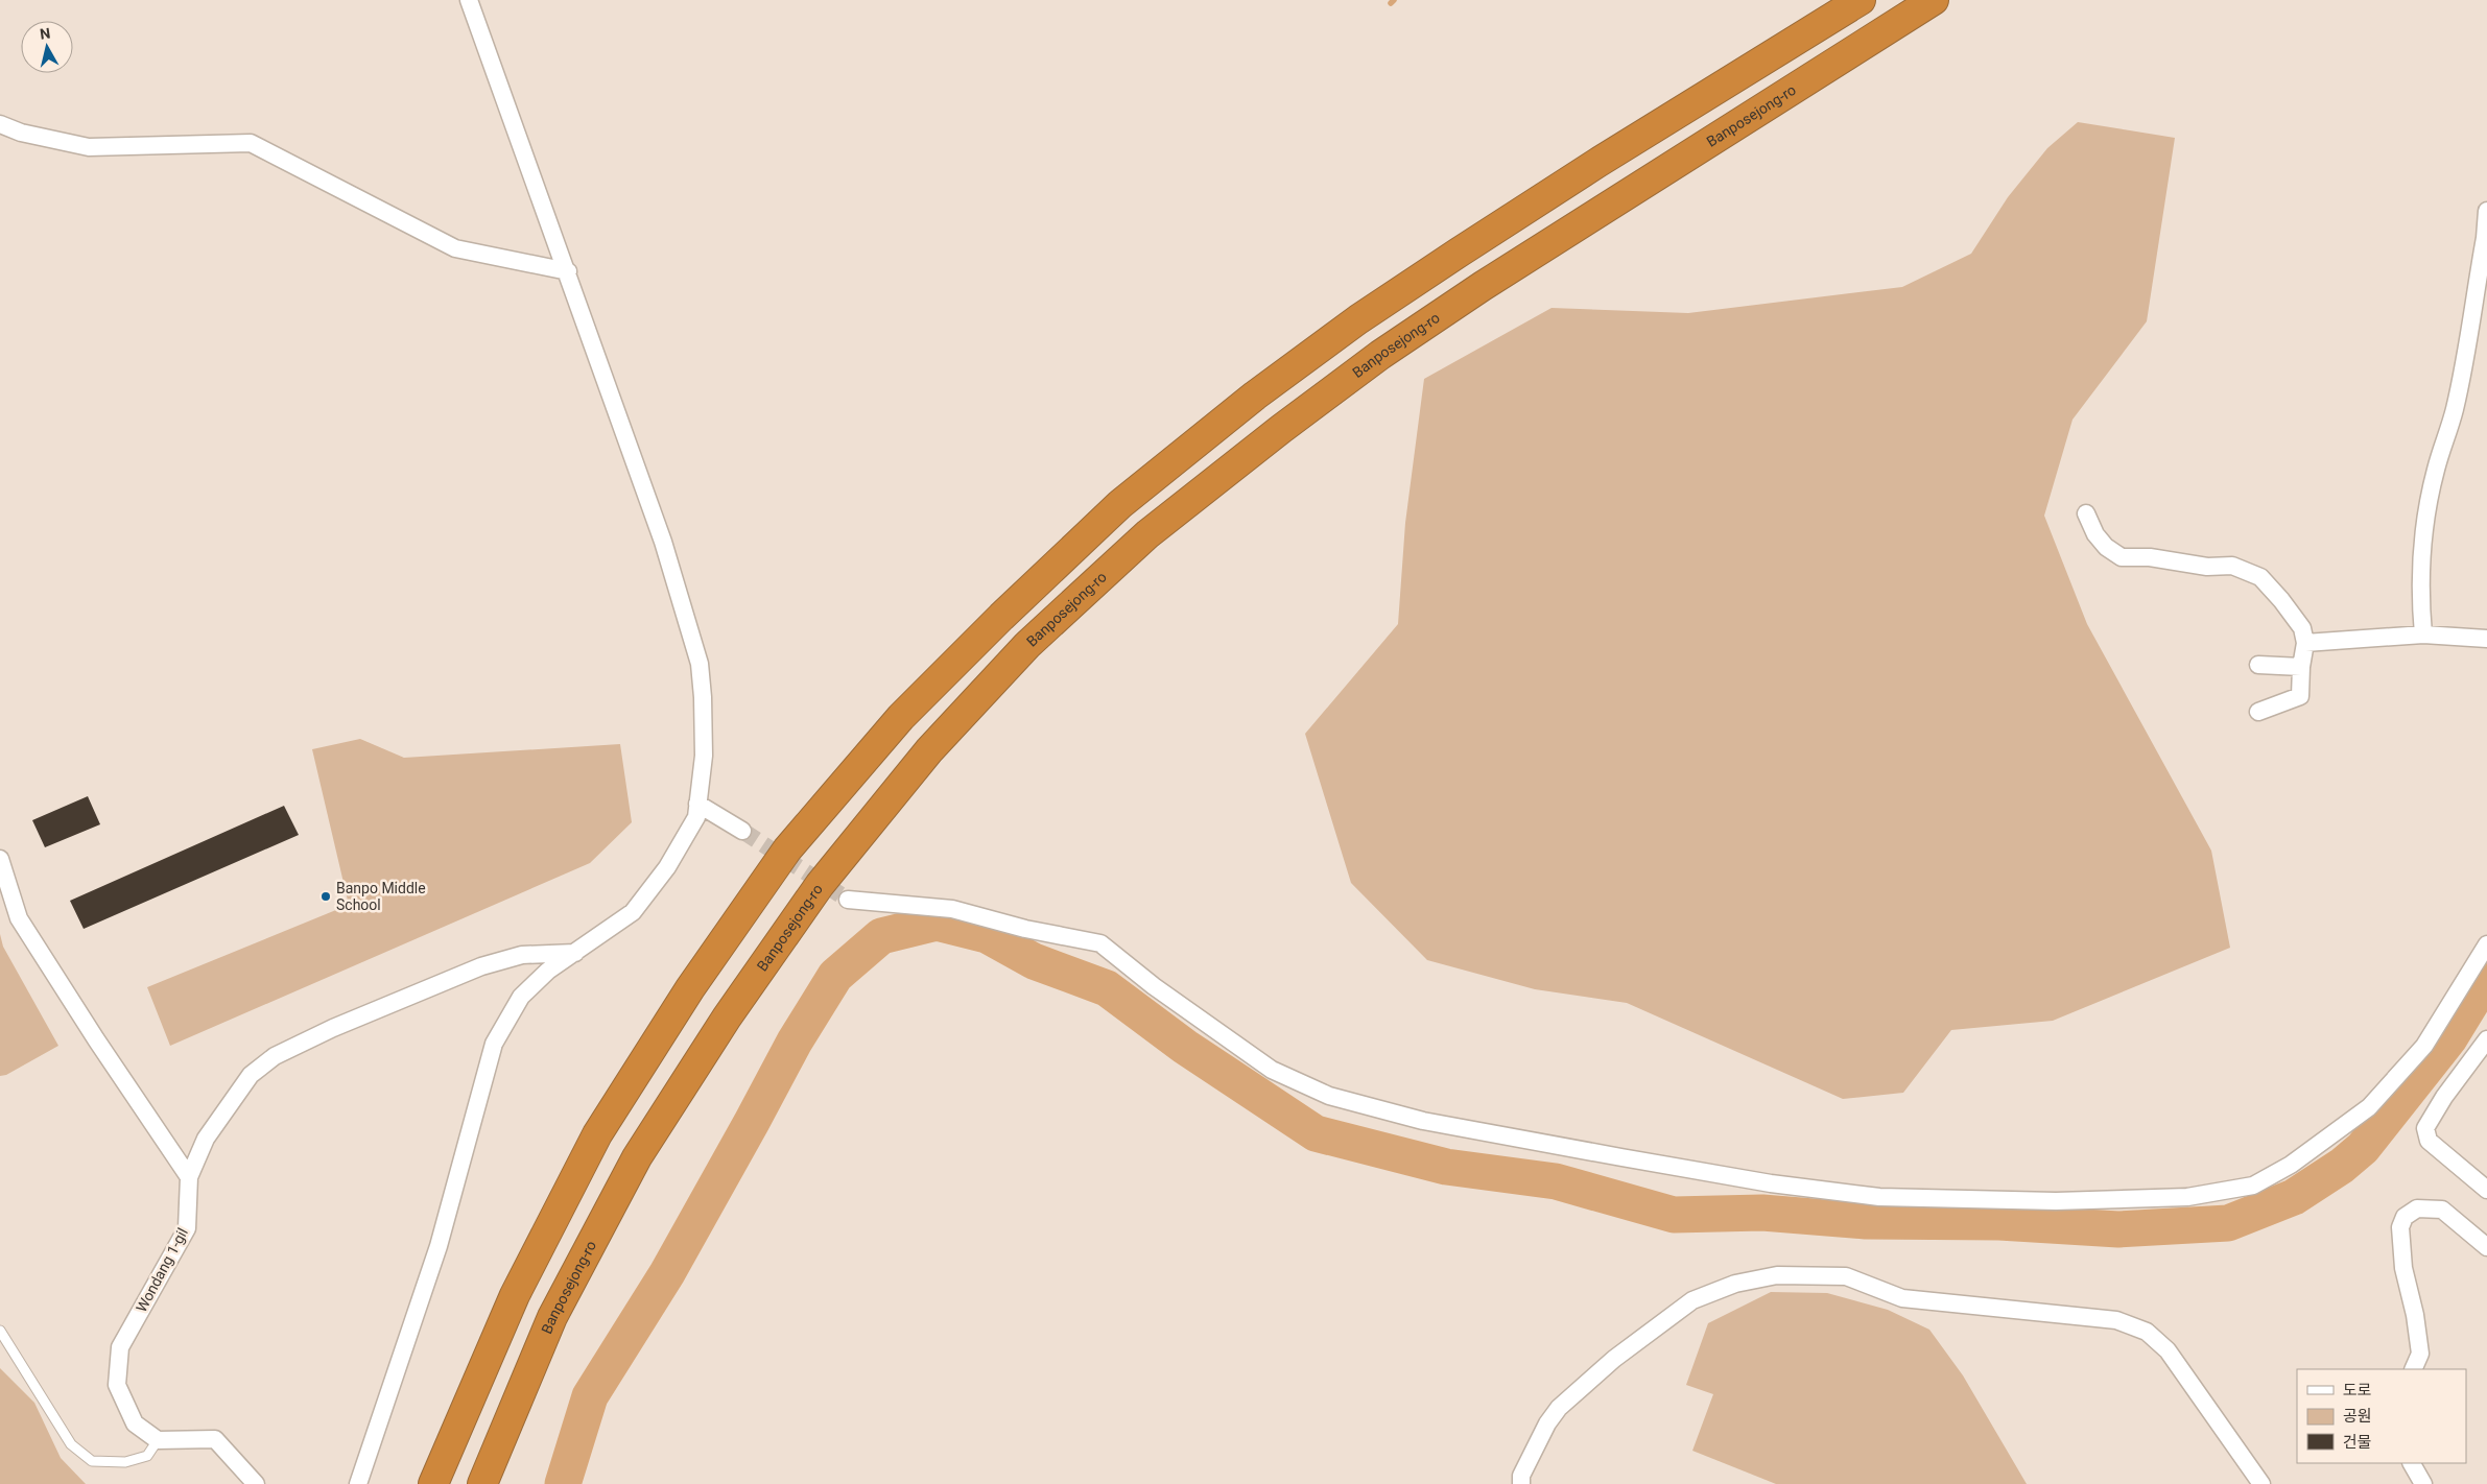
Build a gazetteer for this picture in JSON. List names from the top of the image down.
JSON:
{
  "streets": {
    "highway": ["Banposejong-ro"],
    "street": ["Wondang 1-gil"]
  },
  "places": ["Banpo Middle School"],
  "legend": ["도로", "공원", "건물"],
  "north": "top"
}
